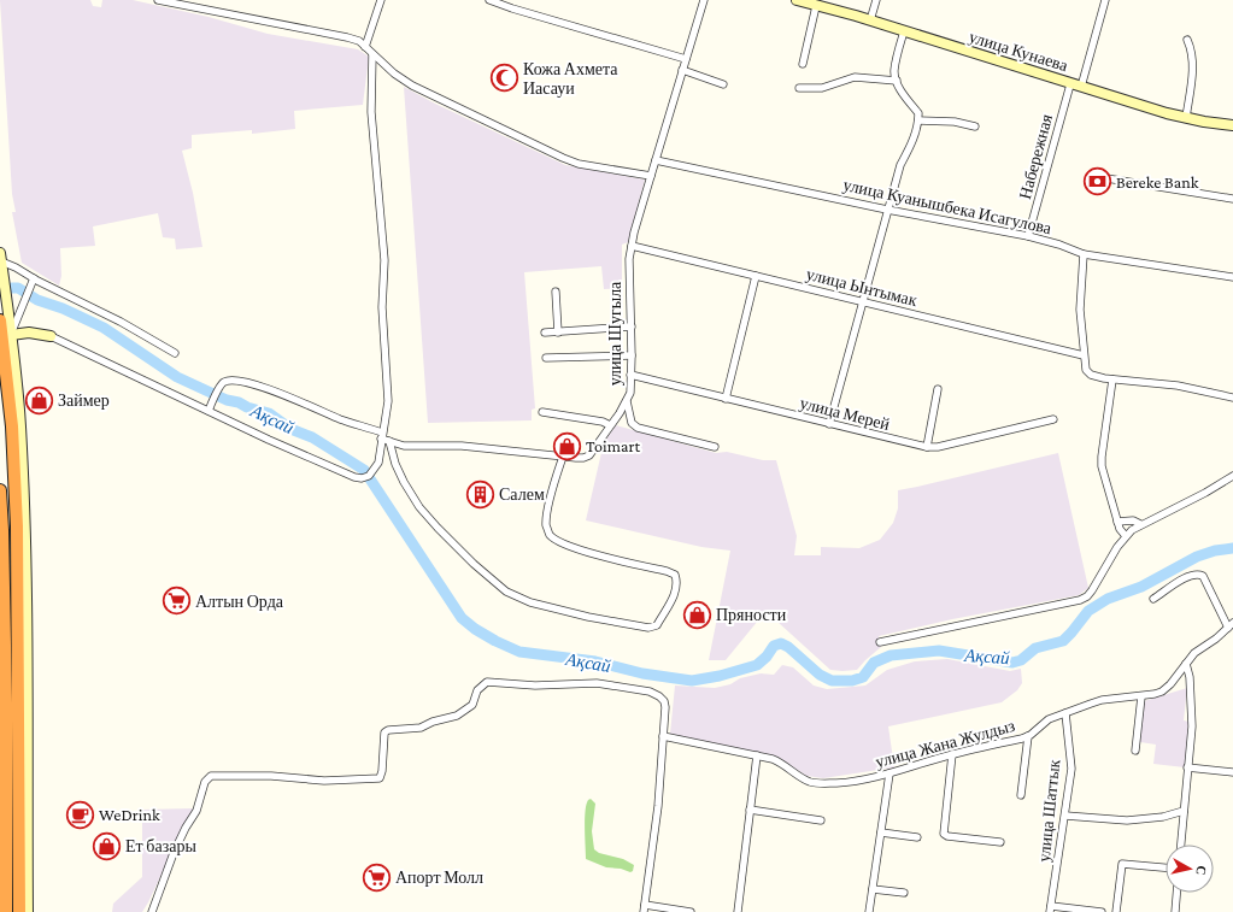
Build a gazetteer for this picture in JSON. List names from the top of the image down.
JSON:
{
  "streets": {
    "main road": ["улица Кунаева"],
    "street": [
      "Набережная",
      "улица Куанышбека Исагулова",
      "улица Ынтымак",
      "улица Шугыла",
      "улица Мерей",
      "улица Жана Жулдыз",
      "улица Шаттык"
    ]
  },
  "crossings": [
    ["улица Кунаева", "Набережная"],
    ["Набережная", "улица Куанышбека Исагулова"],
    ["улица Куанышбека Исагулова", "улица Шугыла"],
    ["улица Ынтымак", "улица Шугыла"],
    ["улица Шугыла", "улица Мерей"],
    ["улица Жана Жулдыз", "улица Шаттык"]
  ],
  "water": ["Ақсай"],
  "places": {
    "mosque": ["Кожа Ахмета Иасауи"],
    "bank": ["Bereke Bank"],
    "shop": [
      "Займер",
      "Toimart",
      "Пряности",
      "Ет базары"
    ],
    "building": ["Салем"],
    "supermarket": ["Алтын Орда", "Апорт Молл"],
    "cafe": ["WeDrink"]
  },
  "north": "right"
}
